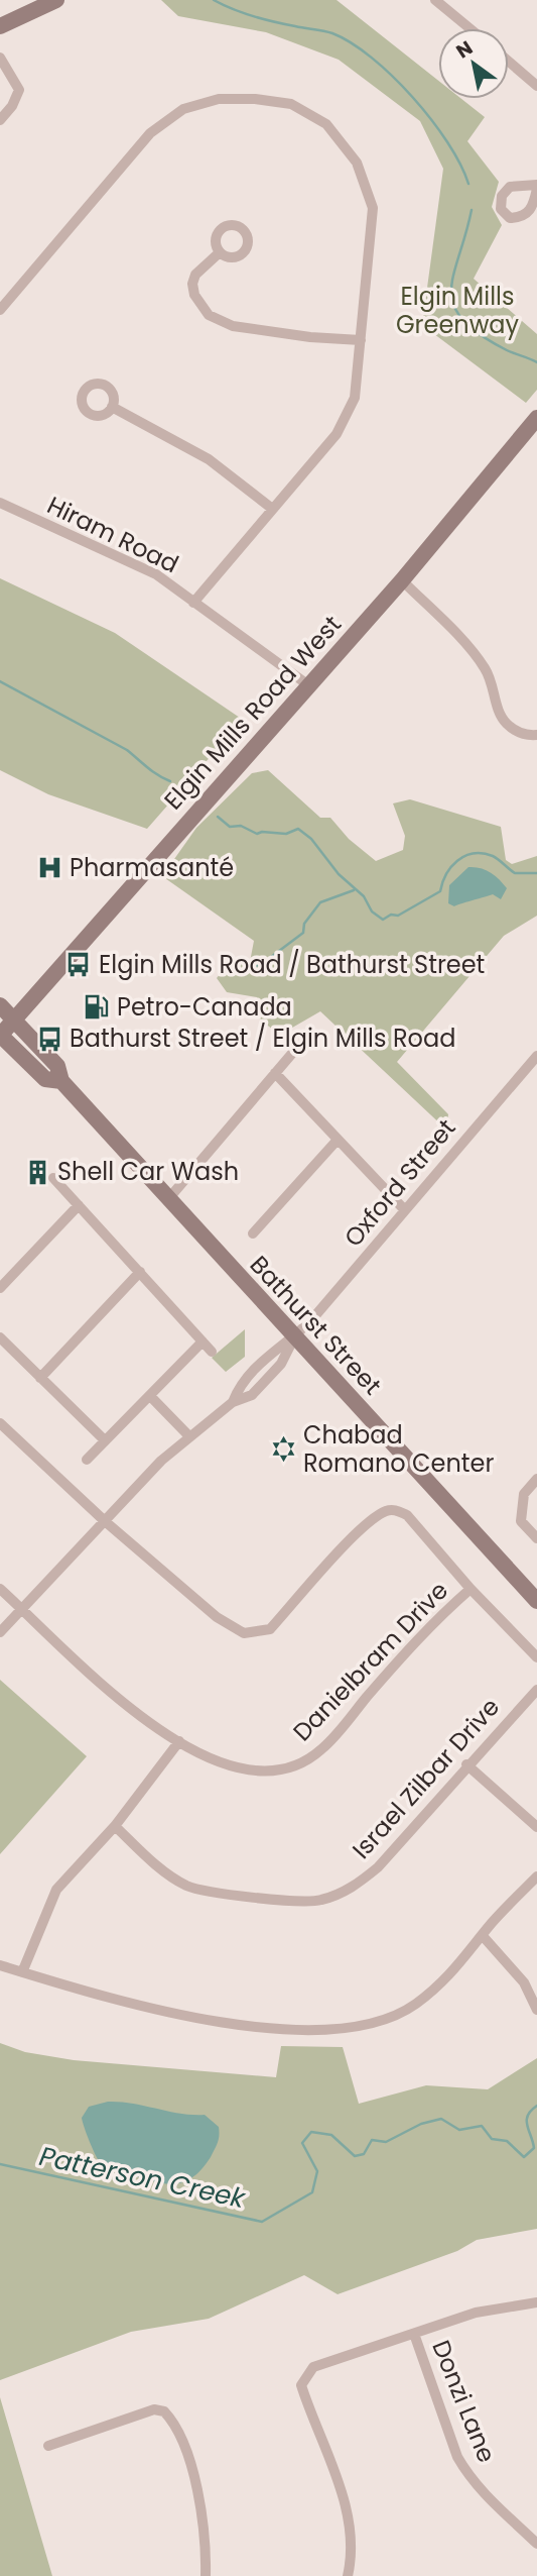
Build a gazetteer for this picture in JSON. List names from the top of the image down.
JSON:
{
  "streets": {
    "main road": ["Elgin Mills Road West", "Bathurst Street"],
    "street": [
      "Hiram Road",
      "Oxford Street",
      "Danielbram Drive",
      "Israel Zilbar Drive",
      "Donzi Lane"
    ]
  },
  "crossings": [
    ["Hiram Road", "Elgin Mills Road West"],
    ["Elgin Mills Road West", "Bathurst Street"],
    ["Oxford Street", "Bathurst Street"],
    ["Oxford Street", "Danielbram Drive"]
  ],
  "water": ["Patterson Creek"],
  "parks": ["Elgin Mills Greenway"],
  "places": {
    "hospital": ["Pharmasanté"],
    "bus stop": ["Elgin Mills Road / Bathurst Street", "Bathurst Street / Elgin Mills Road"],
    "fuel station": ["Petro-Canada"],
    "building": ["Shell Car Wash"],
    "synagogue": ["Chabad Romano Center"]
  },
  "north": "top left"
}
